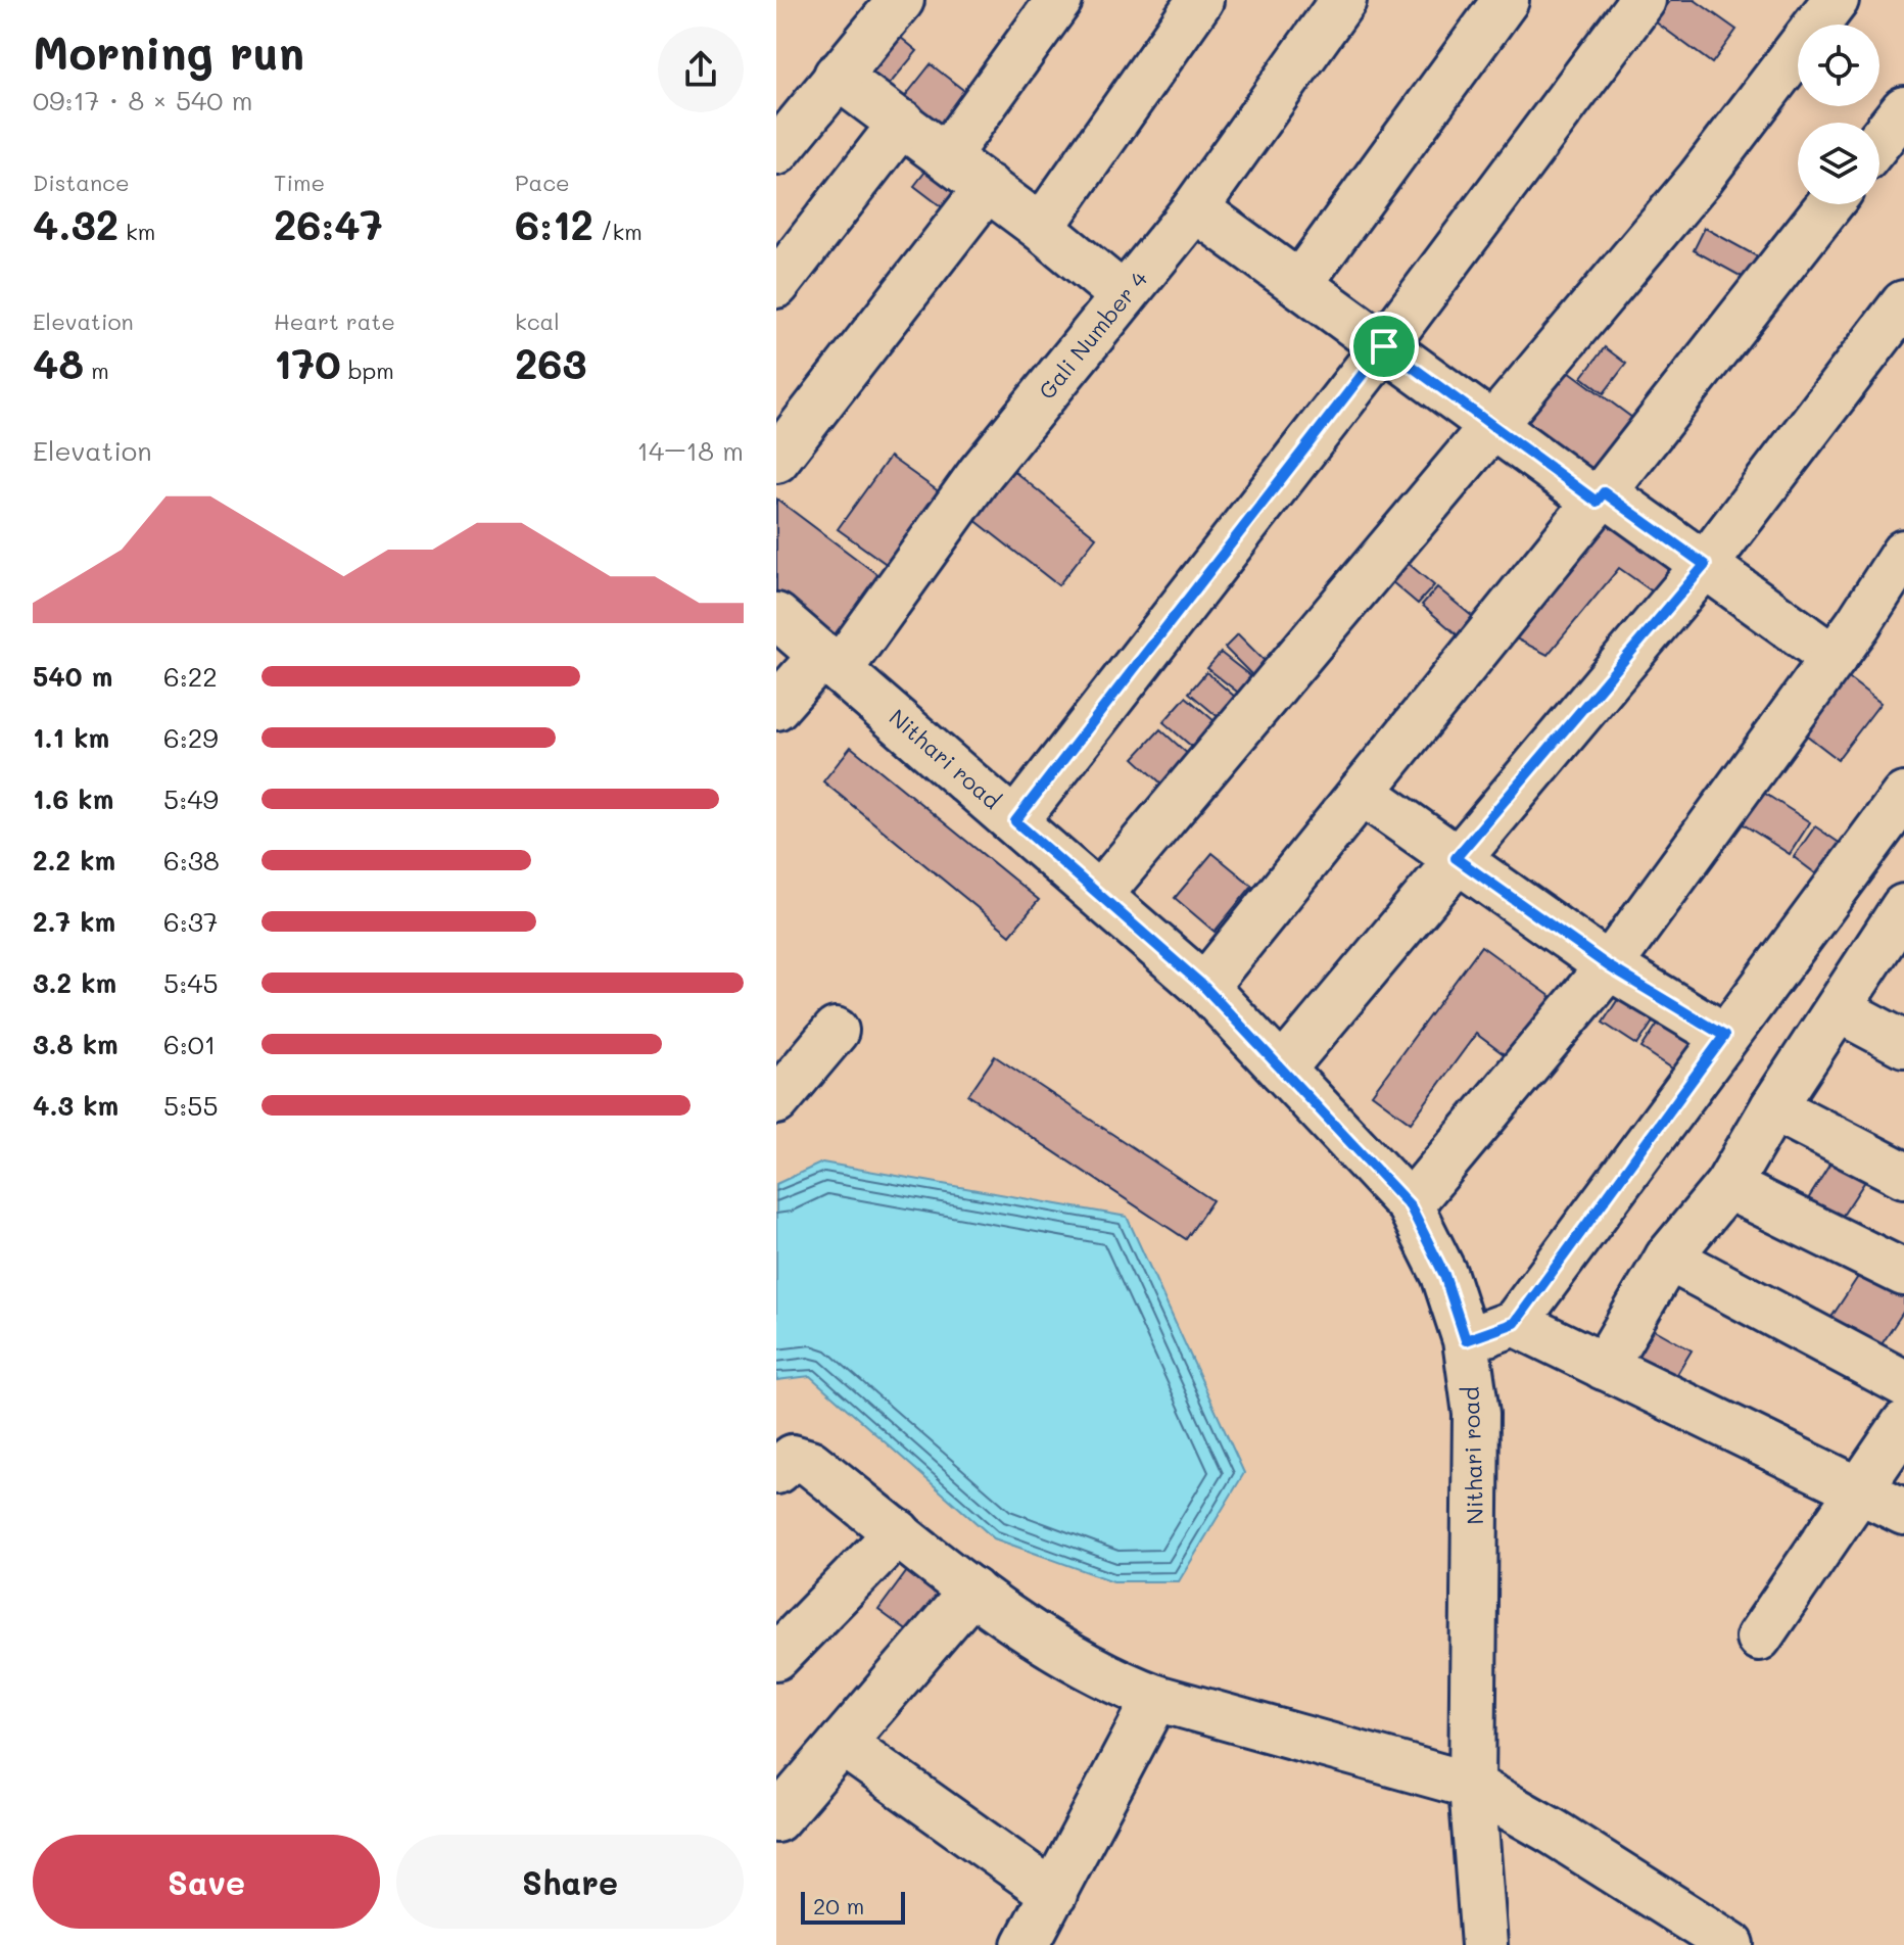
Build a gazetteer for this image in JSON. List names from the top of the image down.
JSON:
{
  "streets": {
    "street": ["Gali Number 4", "Nithari road"]
  },
  "crossings": [
    ["Gali Number 4", "Nithari road"]
  ],
  "scale_bar": "20 m",
  "page": {
    "heading": ["Morning run", "09:17 · 8 × 540 m"],
    "stats": [
      ["Distance", "4.32 km"],
      ["Time", "26:47"],
      ["Pace", "6:12 /km"],
      ["Elevation", "48 m"],
      ["Heart rate", "170 bpm"],
      ["kcal", "263"]
    ],
    "chart": ["Elevation", "14–18 m"],
    "list": [
      {
        "name": "540 m",
        "note": "6:22"
      },
      {
        "name": "1.1 km",
        "note": "6:29"
      },
      {
        "name": "1.6 km",
        "note": "5:49"
      },
      {
        "name": "2.2 km",
        "note": "6:38"
      },
      {
        "name": "2.7 km",
        "note": "6:37"
      },
      {
        "name": "3.2 km",
        "note": "5:45"
      },
      {
        "name": "3.8 km",
        "note": "6:01"
      },
      {
        "name": "4.3 km",
        "note": "5:55"
      }
    ],
    "buttons": ["Save", "Share"],
    "scale": "20 m"
  }
}
